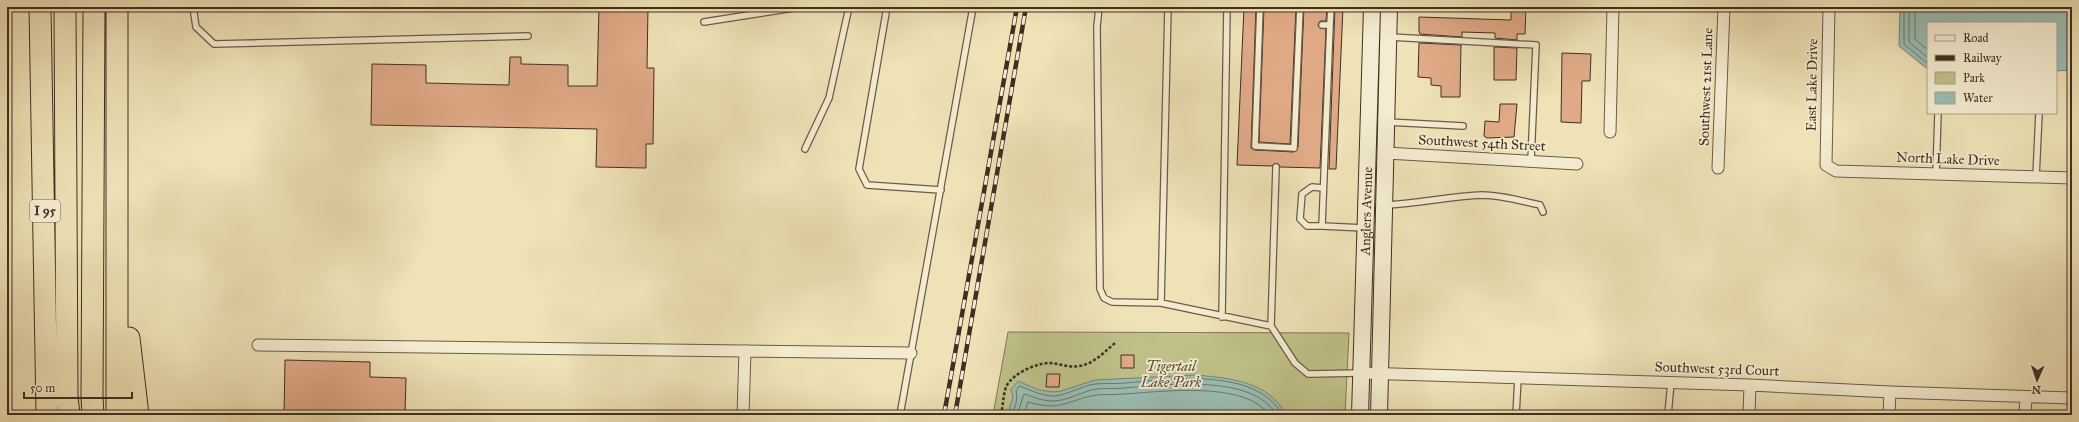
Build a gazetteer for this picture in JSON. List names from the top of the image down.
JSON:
{
  "streets": {
    "highway": ["I 95"],
    "street": [
      "East Lake Drive",
      "Southwest 21st Lane",
      "Southwest 54th Street",
      "North Lake Drive",
      "Anglers Avenue",
      "Southwest 53rd Court"
    ]
  },
  "crossings": [
    ["East Lake Drive", "North Lake Drive"],
    ["Southwest 54th Street", "Anglers Avenue"],
    ["Anglers Avenue", "Southwest 53rd Court"]
  ],
  "parks": ["Tigertail Lake Park"],
  "legend": [
    "Road",
    "Railway",
    "Park",
    "Water"
  ],
  "scale_bar": "50 m",
  "north": "bottom"
}
